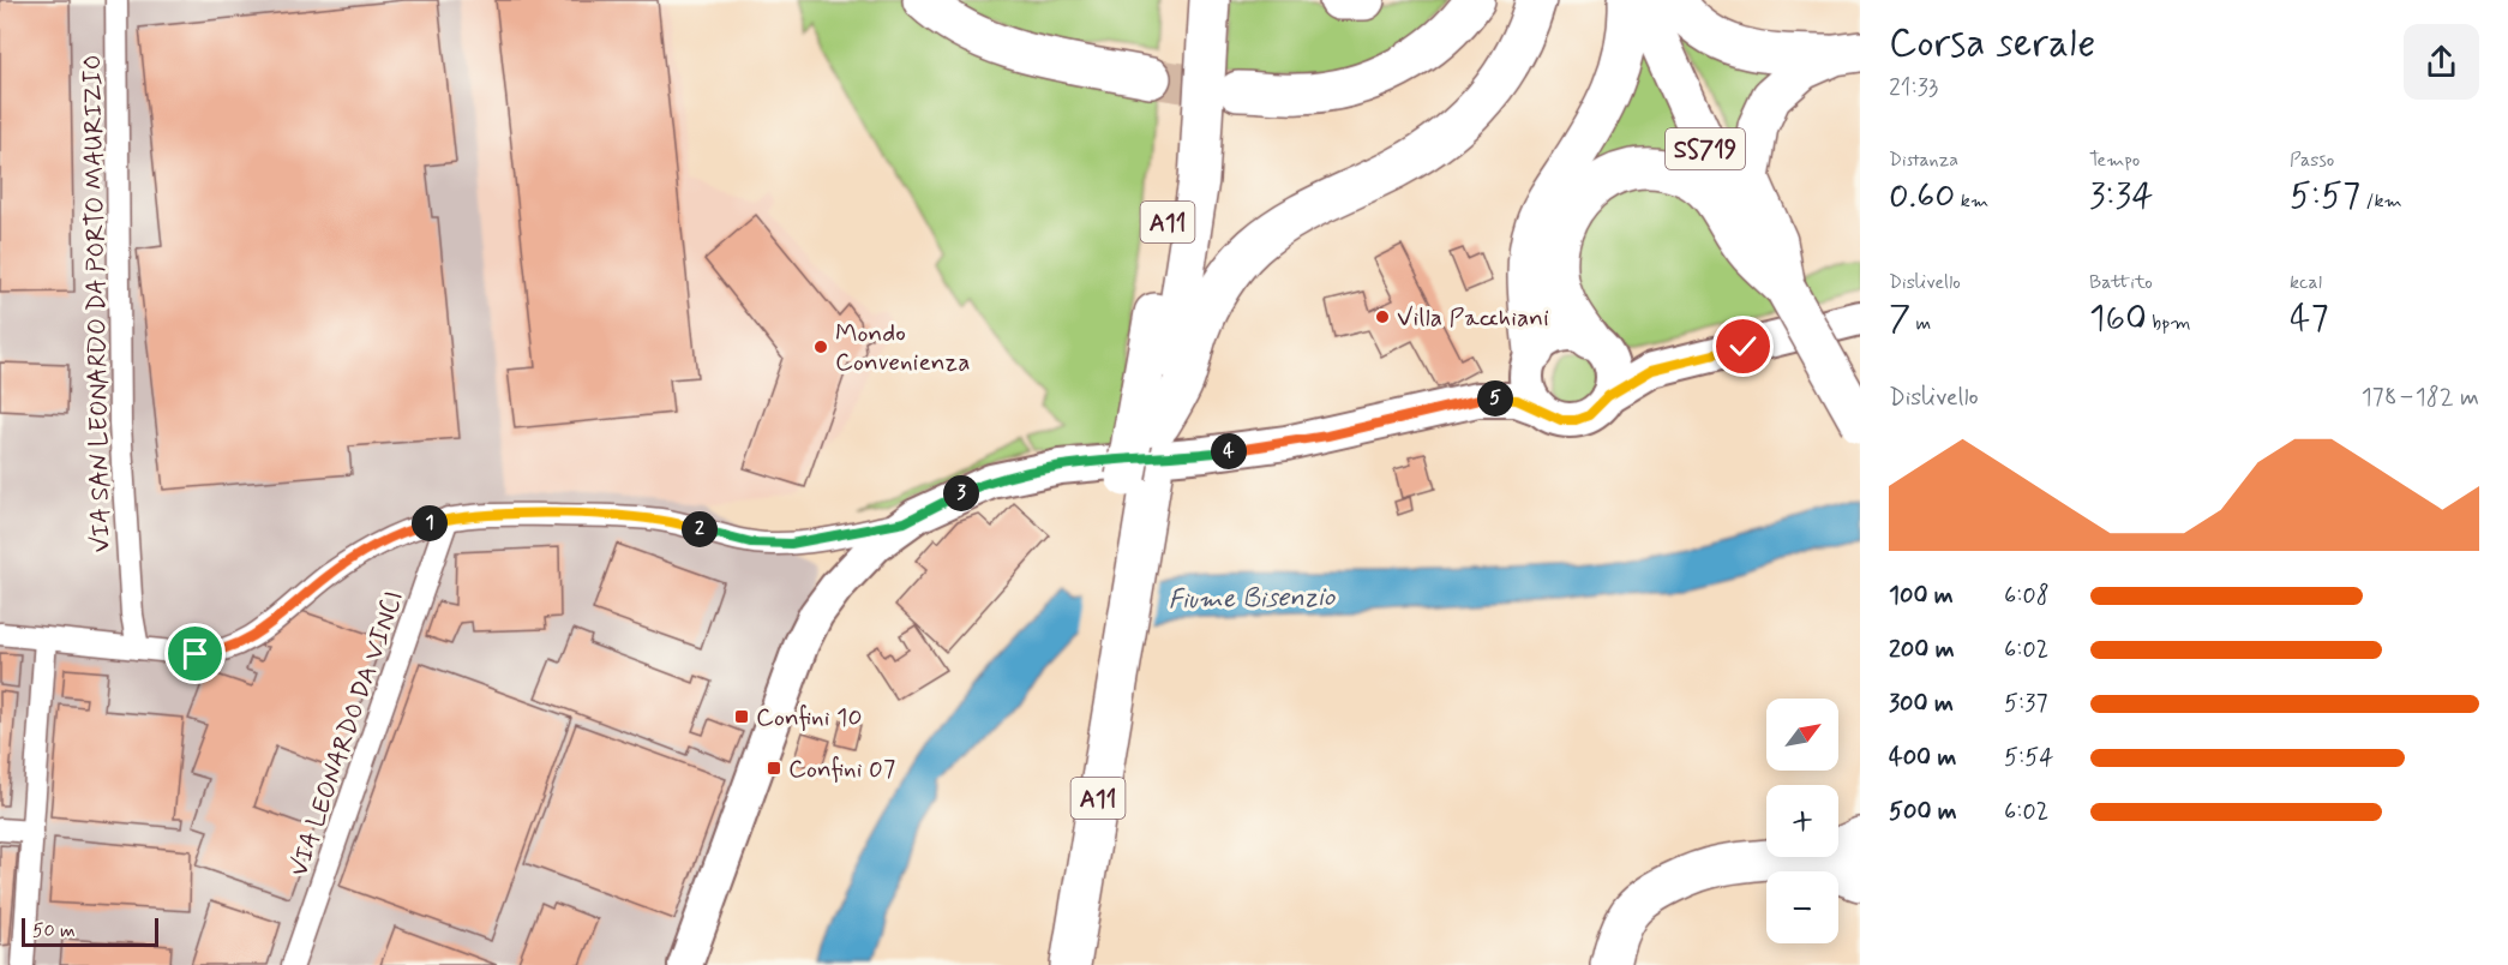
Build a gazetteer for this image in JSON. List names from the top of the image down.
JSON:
{
  "streets": {
    "highway": ["SS719", "A11"],
    "street": ["VIA SAN LEONARDO DA PORTO MAURIZIO", "VIA LEONARDO DA VINCI"]
  },
  "water": ["Fiume Bisenzio"],
  "places": {
    "other": ["Villa Pacchiani", "Mondo Convenienza"],
    "transit": ["Confini 10", "Confini 07"]
  },
  "scale_bar": "50 m",
  "north": "top right",
  "page": {
    "heading": ["Corsa serale", "21:33"],
    "stats": [
      ["Distanza", "0.60 km"],
      ["Tempo", "3:34"],
      ["Passo", "5:57 /km"],
      ["Dislivello", "7 m"],
      ["Battito", "160 bpm"],
      ["kcal", "47"]
    ],
    "chart": ["Dislivello", "178–182 m"],
    "pins": [
      "5",
      "4",
      "3",
      "1",
      "2"
    ],
    "list": [
      {
        "name": "100 m",
        "note": "6:08"
      },
      {
        "name": "200 m",
        "note": "6:02"
      },
      {
        "name": "300 m",
        "note": "5:37"
      },
      {
        "name": "400 m",
        "note": "5:54"
      },
      {
        "name": "500 m",
        "note": "6:02"
      }
    ],
    "map_buttons": ["+", "−"],
    "scale": "50 m"
  }
}
